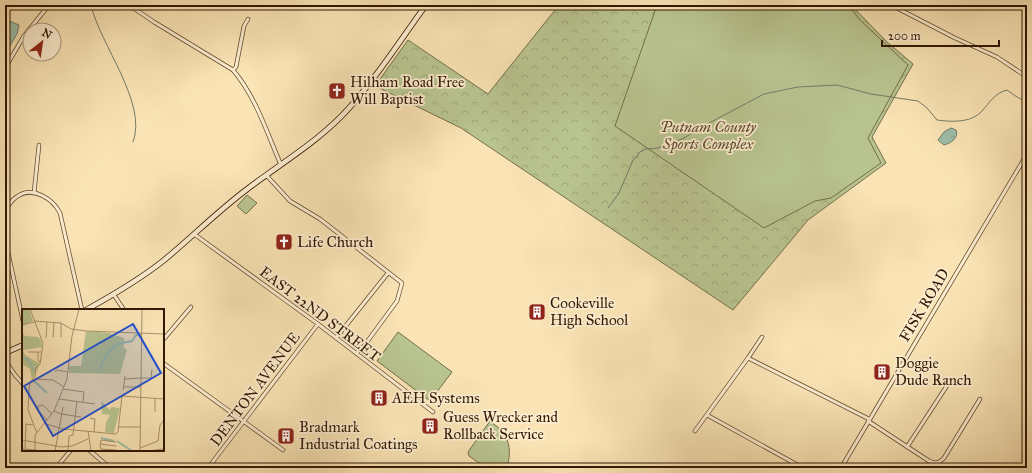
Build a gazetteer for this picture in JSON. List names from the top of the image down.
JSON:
{
  "streets": {
    "street": ["FISK ROAD", "EAST 22ND STREET", "DENTON AVENUE"]
  },
  "crossings": [
    ["EAST 22ND STREET", "DENTON AVENUE"]
  ],
  "parks": ["Putnam County Sports Complex"],
  "places": {
    "church": ["Hilham Road Free Will Baptist", "Life Church"],
    "building": [
      "Cookeville High School",
      "Doggie Dude Ranch",
      "AEH Systems",
      "Guess Wrecker and Rollback Service",
      "Bradmark Industrial Coatings"
    ]
  },
  "scale_bar": "200 m",
  "north": "top right"
}
